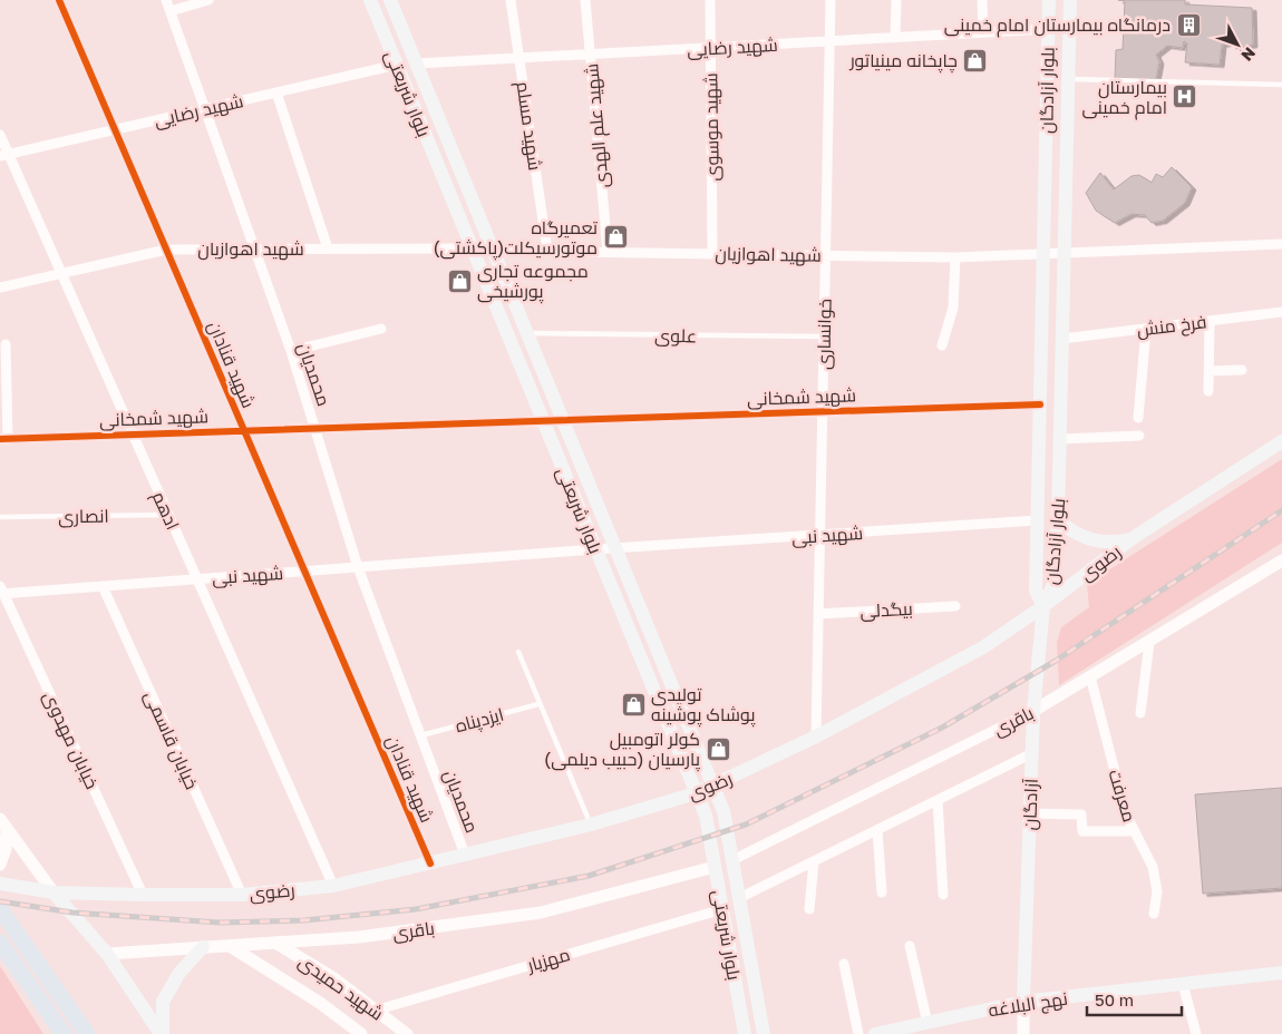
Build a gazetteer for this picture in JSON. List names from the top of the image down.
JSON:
{
  "streets": {
    "main road": [
      "بلوار آزادگان",
      "بلوار شریعتی",
      "رضوی",
      "آزادگان",
      "نهج البلاغه"
    ],
    "street": [
      "شهید رضایی",
      "شهید مسلم",
      "شهید علم الهدی",
      "شهید موسوی",
      "شهید اهوازیان",
      "فرخ منش",
      "خوانساری",
      "شهید قنادان",
      "محمدیان",
      "شهید شمخانی",
      "ادهم",
      "شهید نبی",
      "بیگدلی",
      "باقری",
      "خیابان مهدوی",
      "خیابان قاسمی",
      "معرفت",
      "مهزیار",
      "شهید حمیدی"
    ],
    "lane": ["علوی", "انصاری", "ایزدپناه"]
  },
  "crossings": [
    ["شهید رضایی", "بلوار آزادگان"],
    ["شهید رضایی", "بلوار شریعتی"],
    ["شهید رضایی", "شهید مسلم"],
    ["شهید رضایی", "شهید علم الهدی"],
    ["شهید رضایی", "شهید موسوی"],
    ["شهید رضایی", "خوانساری"],
    ["شهید رضایی", "شهید قنادان"],
    ["شهید رضایی", "محمدیان"],
    ["شهید رضایی", "ادهم"],
    ["بلوار آزادگان", "شهید اهوازیان"],
    ["بلوار آزادگان", "فرخ منش"],
    ["بلوار آزادگان", "شهید شمخانی"],
    ["بلوار آزادگان", "شهید نبی"],
    ["بلوار آزادگان", "رضوی"],
    ["بلوار آزادگان", "آزادگان"],
    ["بلوار شریعتی", "شهید اهوازیان"],
    ["بلوار شریعتی", "علوی"],
    ["بلوار شریعتی", "شهید شمخانی"],
    ["بلوار شریعتی", "شهید نبی"],
    ["بلوار شریعتی", "رضوی"],
    ["بلوار شریعتی", "باقری"],
    ["بلوار شریعتی", "مهزیار"],
    ["شهید مسلم", "شهید اهوازیان"],
    ["شهید علم الهدی", "شهید اهوازیان"],
    ["شهید موسوی", "شهید اهوازیان"],
    ["شهید اهوازیان", "خوانساری"],
    ["شهید اهوازیان", "شهید قنادان"],
    ["شهید اهوازیان", "محمدیان"],
    ["شهید اهوازیان", "ادهم"],
    ["خوانساری", "علوی"],
    ["خوانساری", "شهید شمخانی"],
    ["خوانساری", "شهید نبی"],
    ["خوانساری", "رضوی"],
    ["خوانساری", "بیگدلی"],
    ["شهید قنادان", "شهید شمخانی"],
    ["شهید قنادان", "شهید نبی"],
    ["شهید قنادان", "رضوی"],
    ["محمدیان", "شهید شمخانی"],
    ["محمدیان", "شهید نبی"],
    ["محمدیان", "رضوی"],
    ["محمدیان", "ایزدپناه"],
    ["شهید شمخانی", "ادهم"],
    ["ادهم", "انصاری"],
    ["ادهم", "شهید نبی"],
    ["ادهم", "رضوی"],
    ["شهید نبی", "خیابان مهدوی"],
    ["شهید نبی", "خیابان قاسمی"],
    ["رضوی", "خیابان مهدوی"],
    ["رضوی", "خیابان قاسمی"],
    ["رضوی", "آزادگان"],
    ["باقری", "معرفت"],
    ["باقری", "آزادگان"],
    ["باقری", "شهید حمیدی"],
    ["آزادگان", "نهج البلاغه"],
    ["مهزیار", "شهید حمیدی"]
  ],
  "places": {
    "building": ["درمانگاه بیمارستان امام خمینی"],
    "shop": [
      "چاپخانه مینیاتور",
      "تعمیرگاه موتورسیکلت(پاکشتی)",
      "مجموعه تجاری پورشیخی",
      "تولیدی پوشاک پوشینه",
      "کولر اتومبیل پارسیان (حبیب دیلمی)"
    ],
    "hospital": ["بیمارستان امام خمینی"]
  },
  "scale_bar": "50 m",
  "north": "bottom right"
}
